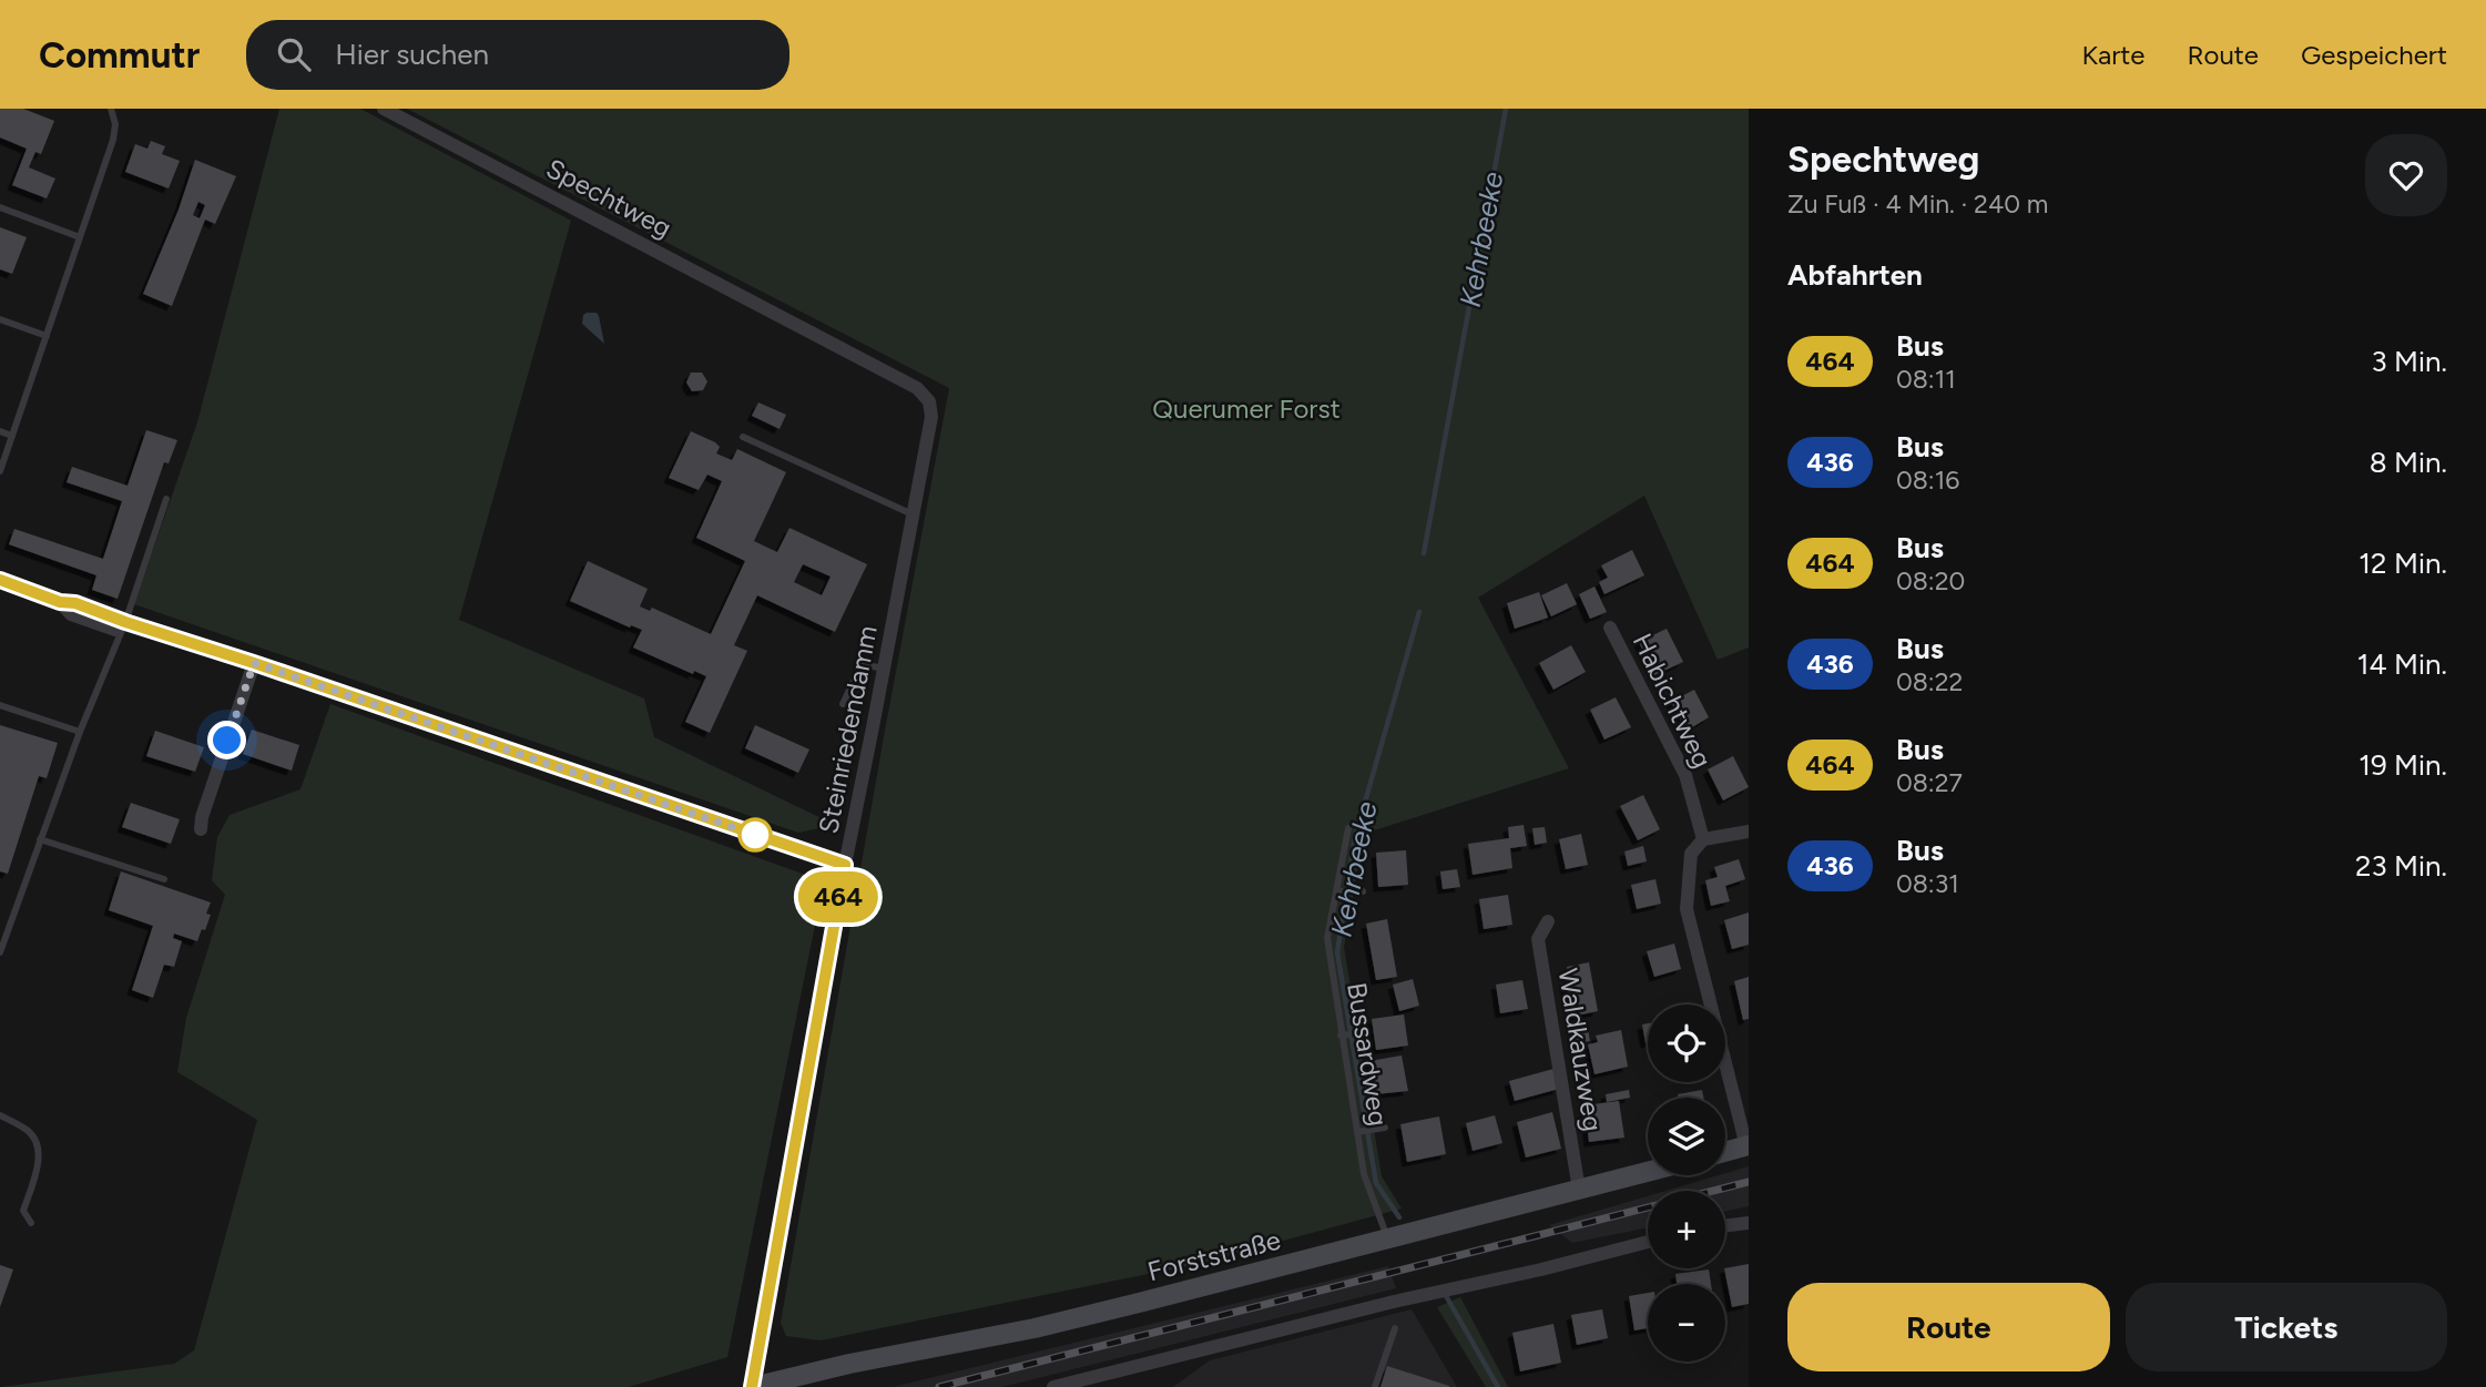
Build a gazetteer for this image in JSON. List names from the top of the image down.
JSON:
{
  "streets": {
    "main road": ["Forststraße"],
    "street": [
      "Spechtweg",
      "Habichtweg",
      "Steinriedendamm",
      "Waldkauzweg"
    ],
    "lane": ["Bussardweg"]
  },
  "crossings": [
    ["Spechtweg", "Steinriedendamm"],
    ["Steinriedendamm", "Forststraße"],
    ["Waldkauzweg", "Forststraße"],
    ["Bussardweg", "Forststraße"]
  ],
  "water": ["Kehrbeeke"],
  "parks": ["Querumer Forst"],
  "lines": ["bus line 464"],
  "page": {
    "header": "Commutr",
    "search": "Hier suchen",
    "nav": ["Karte", "Route", "Gespeichert"],
    "on_map": "464",
    "heading": [
      ["Spechtweg", "Zu Fuß · 4 Min. · 240 m"],
      "Abfahrten"
    ],
    "list": [
      {
        "mark": "464",
        "name": "Bus",
        "note": "08:11",
        "value": "3 Min."
      },
      {
        "mark": "436",
        "name": "Bus",
        "note": "08:16",
        "value": "8 Min."
      },
      {
        "mark": "464",
        "name": "Bus",
        "note": "08:20",
        "value": "12 Min."
      },
      {
        "mark": "436",
        "name": "Bus",
        "note": "08:22",
        "value": "14 Min."
      },
      {
        "mark": "464",
        "name": "Bus",
        "note": "08:27",
        "value": "19 Min."
      },
      {
        "mark": "436",
        "name": "Bus",
        "note": "08:31",
        "value": "23 Min."
      }
    ],
    "map_buttons": ["+", "−"],
    "buttons": ["Route", "Tickets"]
  }
}
